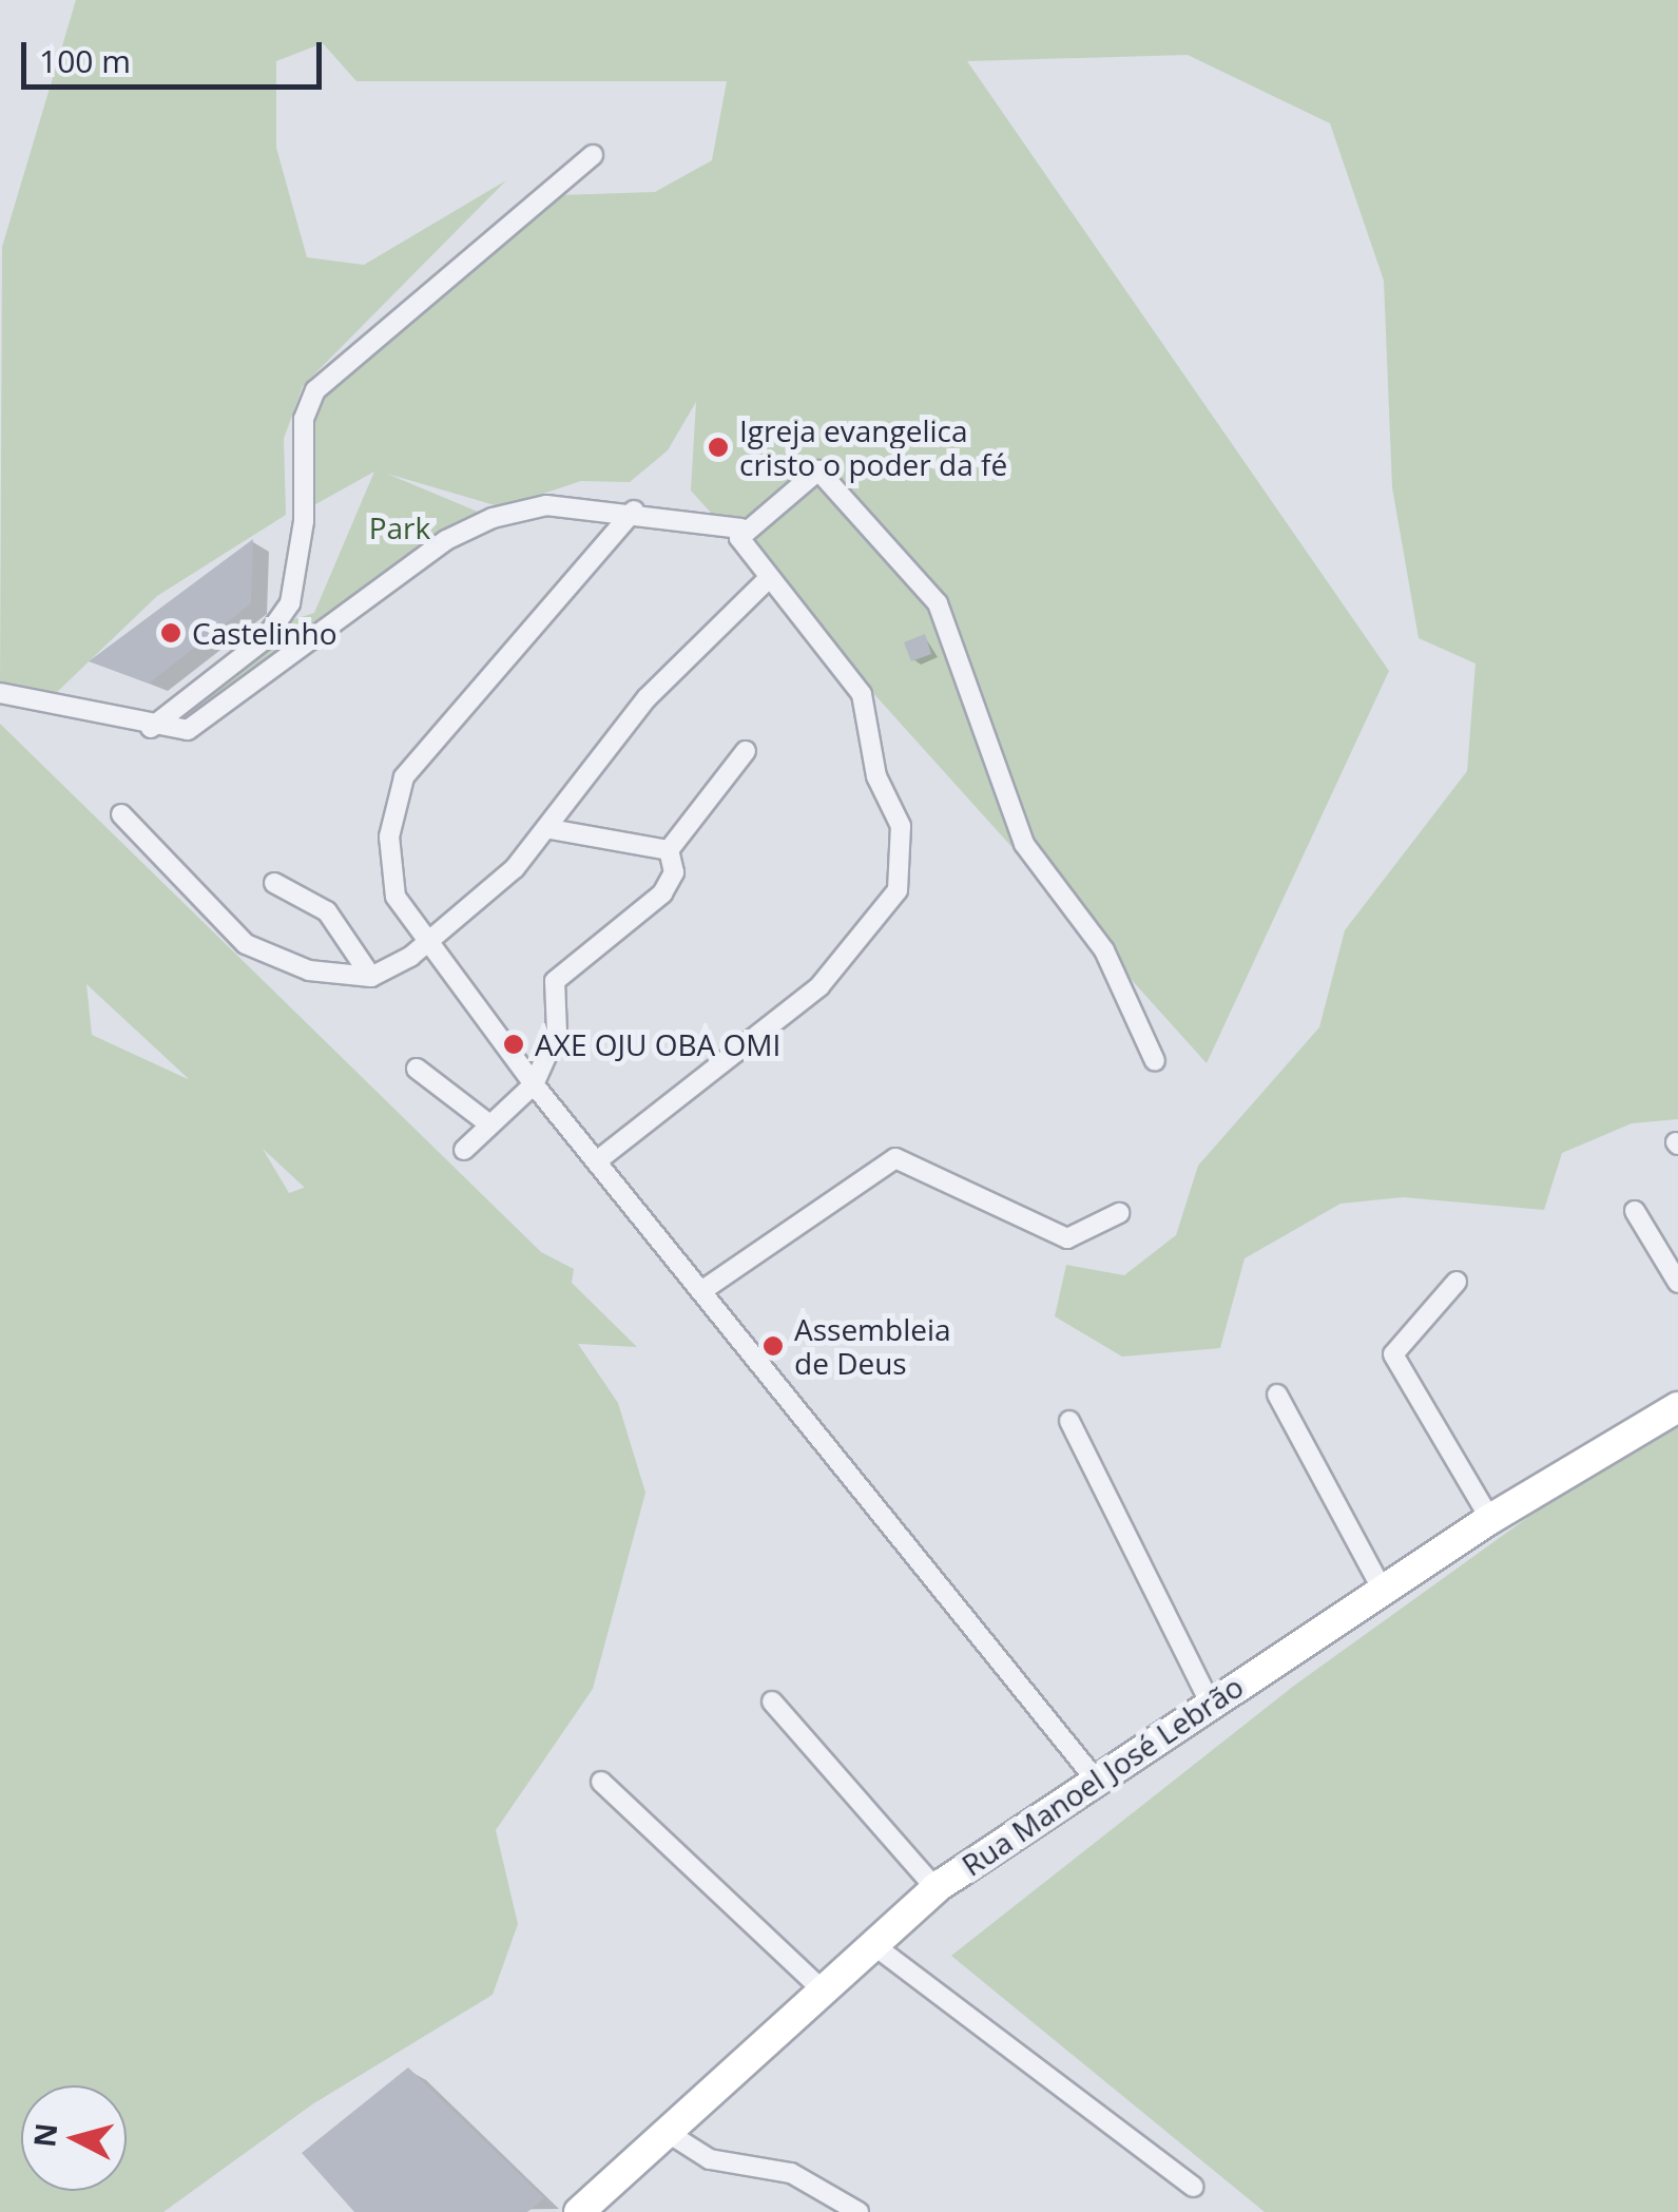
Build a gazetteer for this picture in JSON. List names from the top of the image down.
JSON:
{
  "streets": {
    "main road": ["Rua Manoel José Lebrão"]
  },
  "parks": ["Park"],
  "places": [
    "Igreja evangelica cristo o poder da fé",
    "Castelinho",
    "AXE OJU OBA OMI",
    "Assembleia de Deus"
  ],
  "scale_bar": "100 m",
  "north": "left"
}
